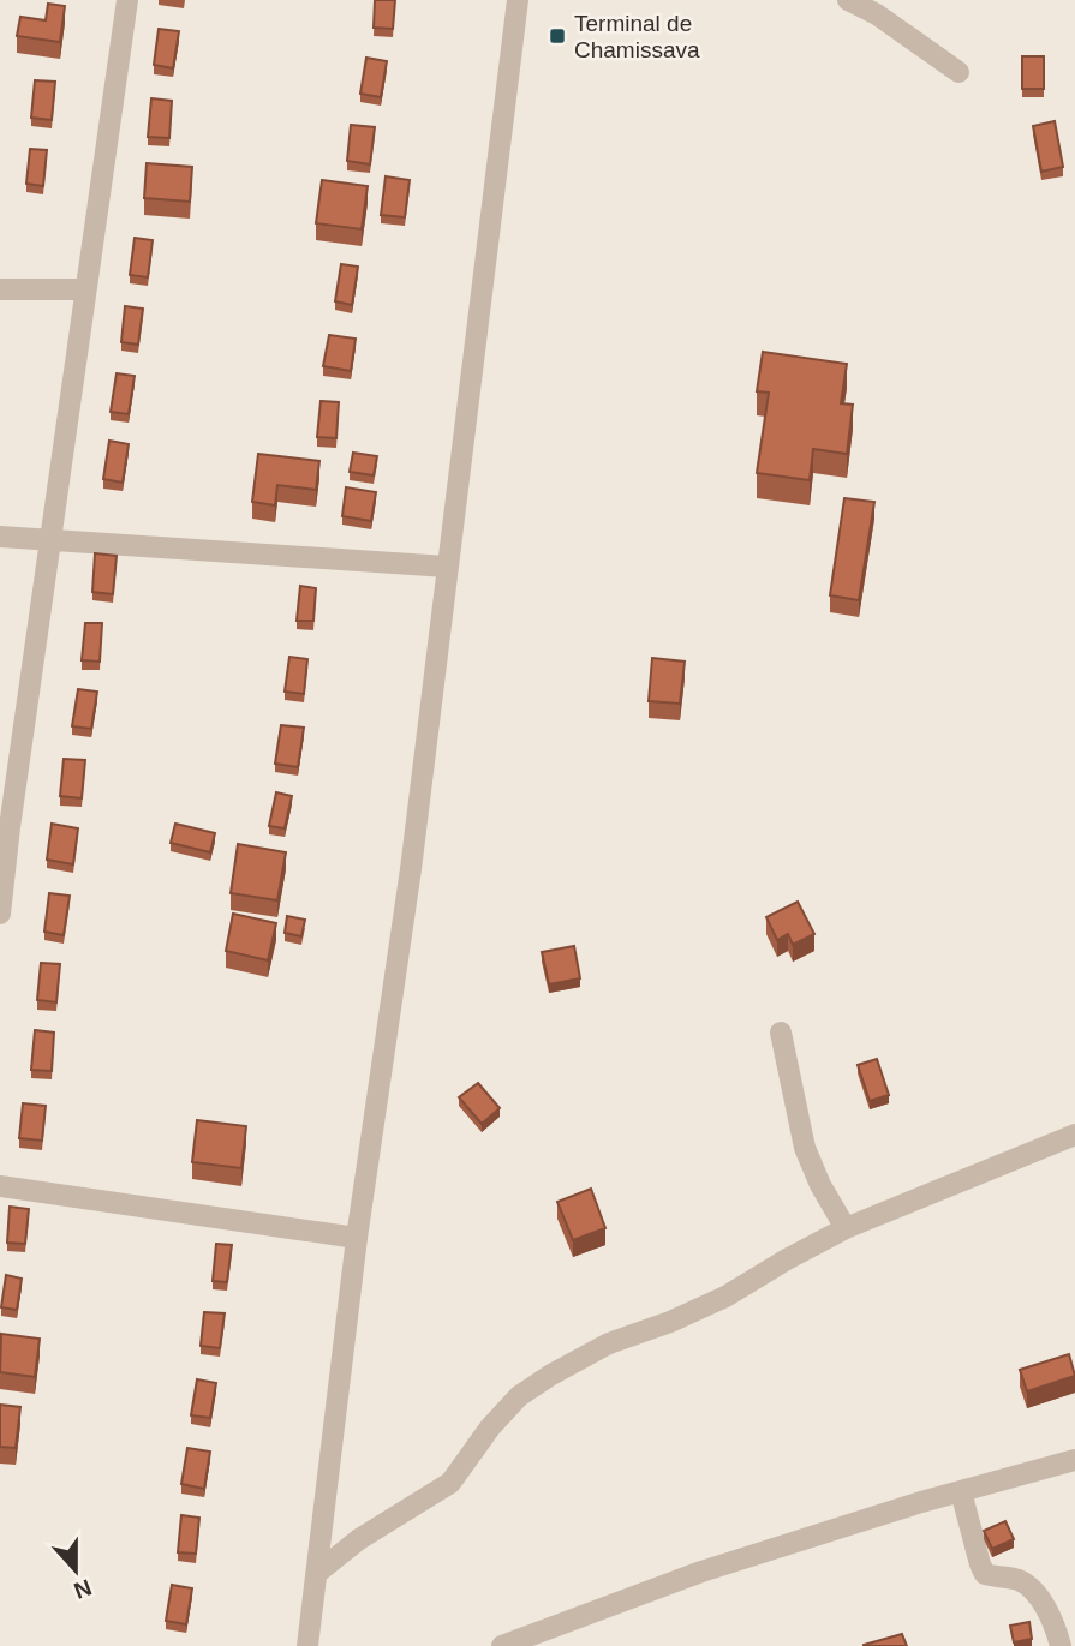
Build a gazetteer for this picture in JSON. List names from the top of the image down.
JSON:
{
  "places": {
    "transit": ["Terminal de Chamissava"]
  },
  "north": "bottom"
}
